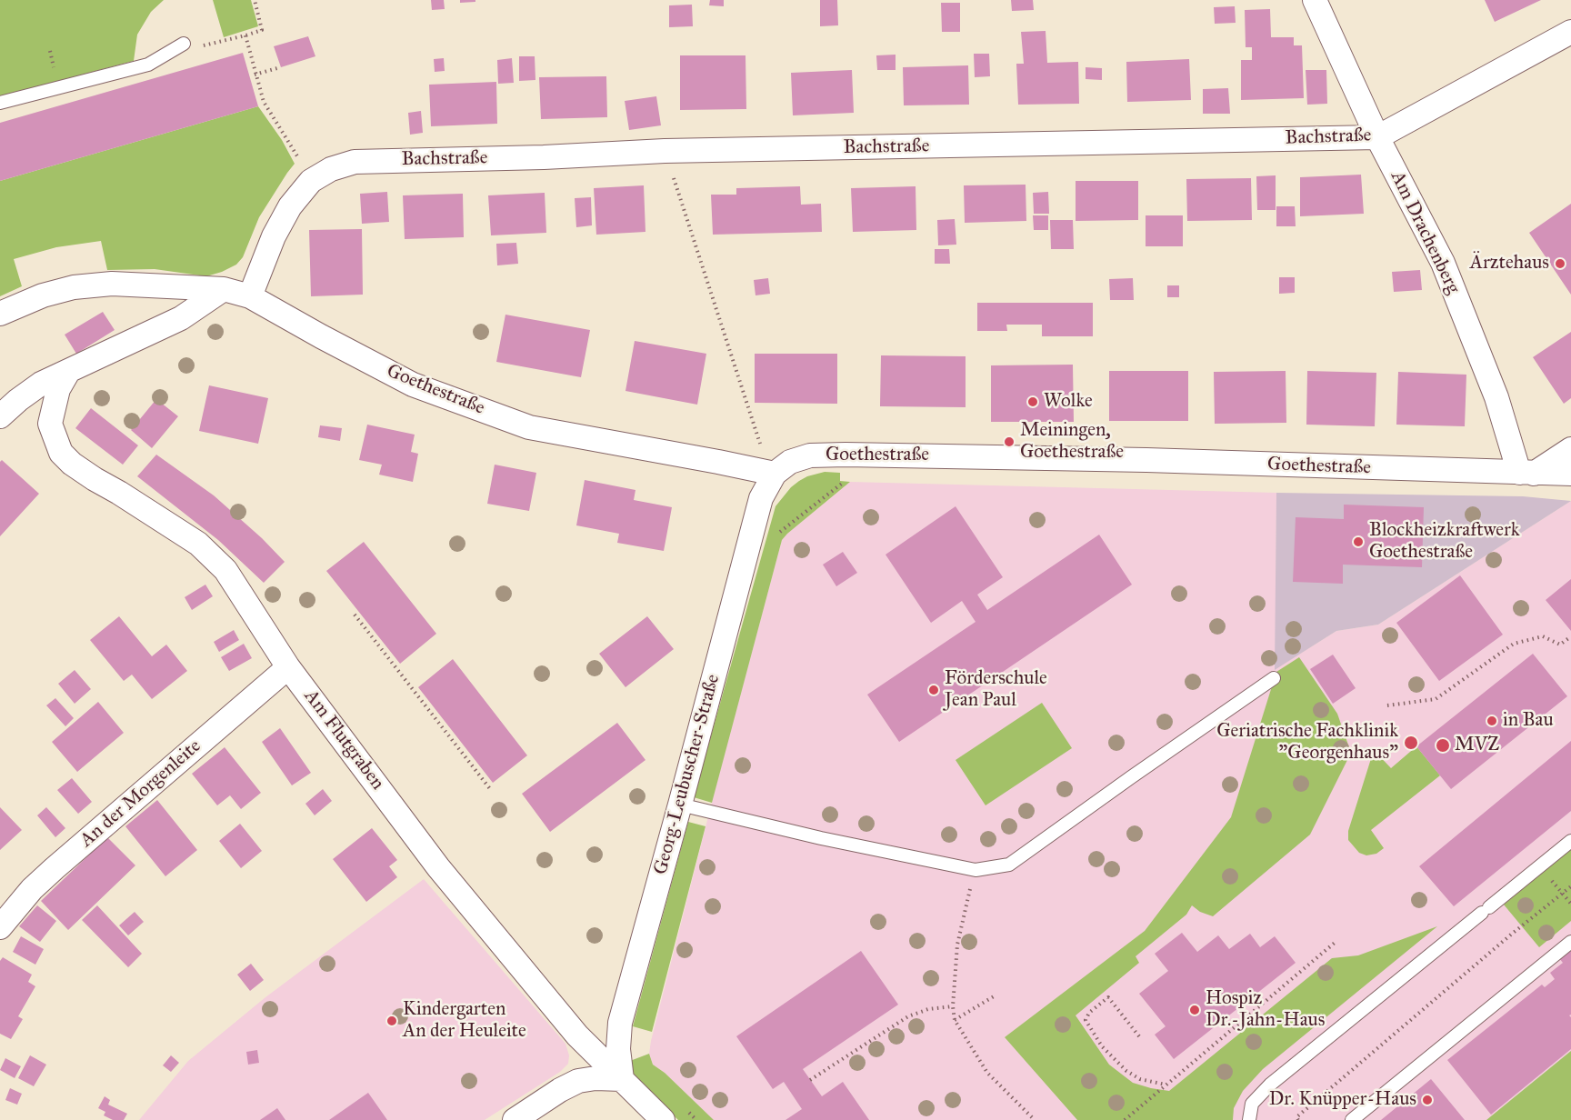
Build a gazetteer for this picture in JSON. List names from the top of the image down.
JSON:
{
  "streets": {
    "street": [
      "Bachstraße",
      "Am Drachenberg",
      "Goethestraße",
      "Am Flutgraben",
      "Georg-Leubuscher-Straße",
      "An der Morgenleite"
    ]
  },
  "crossings": [
    ["Bachstraße", "Am Drachenberg"],
    ["Bachstraße", "Goethestraße"],
    ["Am Drachenberg", "Goethestraße"],
    ["Goethestraße", "Georg-Leubuscher-Straße"],
    ["Am Flutgraben", "Georg-Leubuscher-Straße"],
    ["Am Flutgraben", "An der Morgenleite"]
  ],
  "places": [
    "Ärztehaus",
    "Wolke",
    "Meiningen, Goethestraße",
    "Blockheizkraftwerk Goethestraße",
    "Förderschule Jean Paul",
    "in Bau",
    "Geriatrische Fachklinik \"Georgenhaus\"",
    "MVZ",
    "Hospiz Dr.-Jahn-Haus",
    "Kindergarten An der Heuleite",
    "Dr. Knüpper-Haus"
  ]
}
